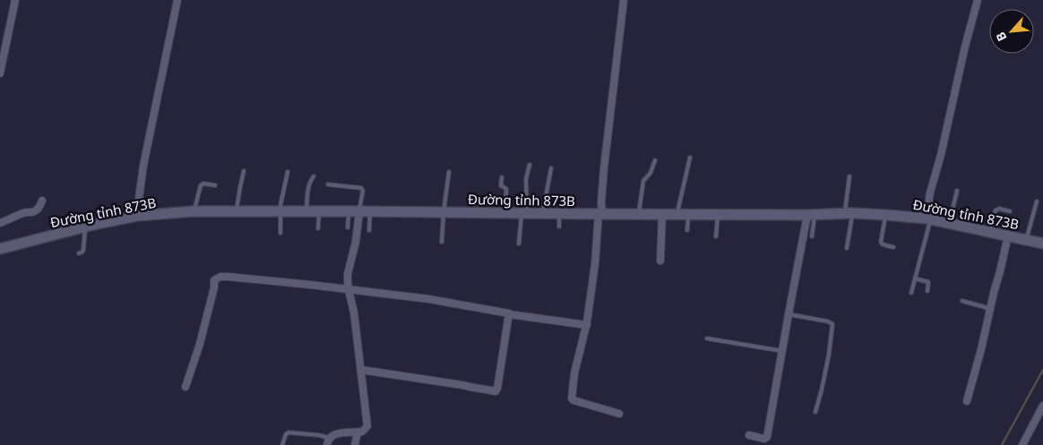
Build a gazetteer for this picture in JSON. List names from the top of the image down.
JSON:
{
  "streets": {
    "main road": ["Đường tỉnh 873B"]
  },
  "north": "bottom left"
}
